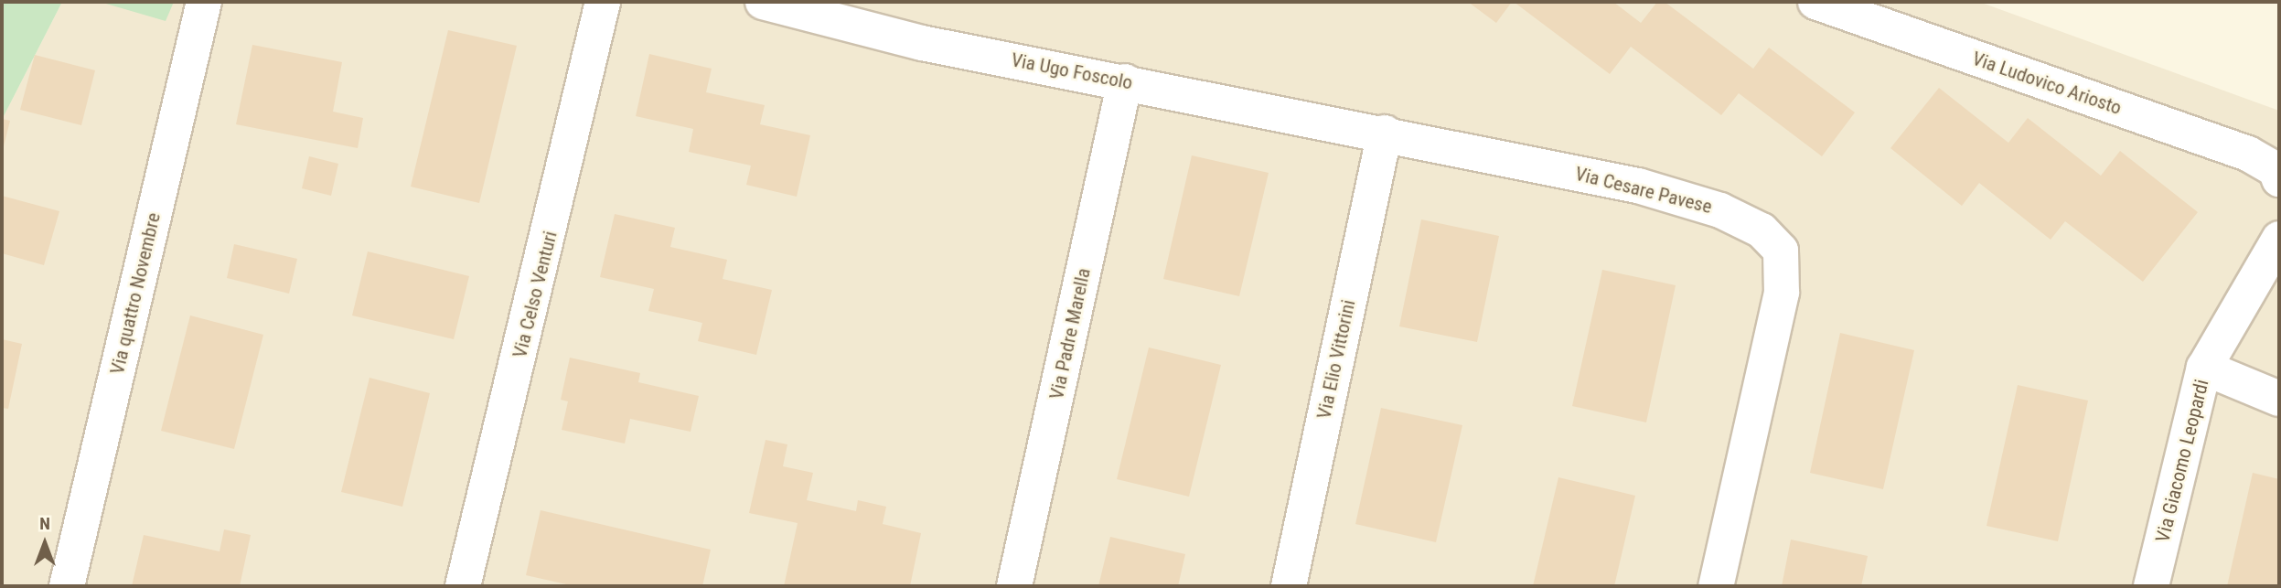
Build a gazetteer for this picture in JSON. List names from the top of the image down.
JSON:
{
  "streets": {
    "street": [
      "Via Ugo Foscolo",
      "Via Ludovico Ariosto",
      "Via Cesare Pavese",
      "Via quattro Novembre",
      "Via Celso Venturi",
      "Via Padre Marella",
      "Via Elio Vittorini",
      "Via Giacomo Leopardi"
    ]
  },
  "crossings": [
    ["Via Ugo Foscolo", "Via Cesare Pavese"],
    ["Via Ugo Foscolo", "Via Padre Marella"],
    ["Via Ugo Foscolo", "Via Elio Vittorini"],
    ["Via Cesare Pavese", "Via Elio Vittorini"]
  ],
  "north": "top"
}
